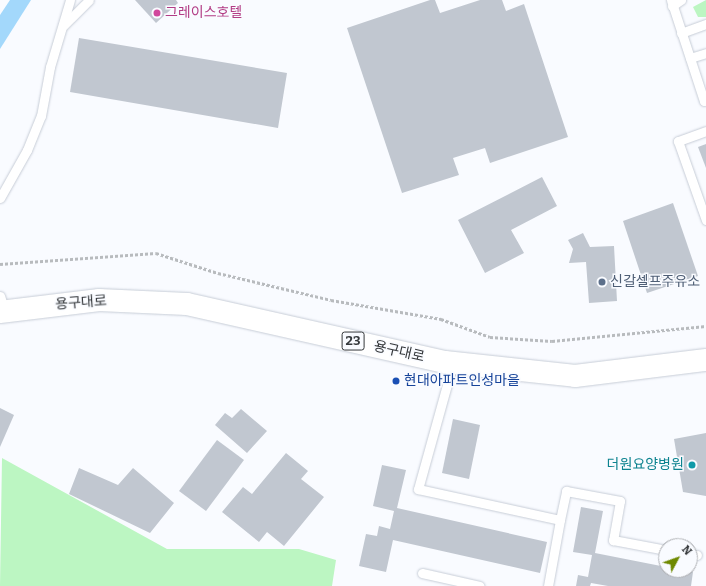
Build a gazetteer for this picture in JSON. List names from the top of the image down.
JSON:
{
  "streets": {
    "main road": ["용구대로", "23"]
  },
  "places": [
    "그레이스호텔",
    "신갈셀프주유소",
    "현대아파트인성마을",
    "더원요양병원"
  ],
  "north": "top right"
}
